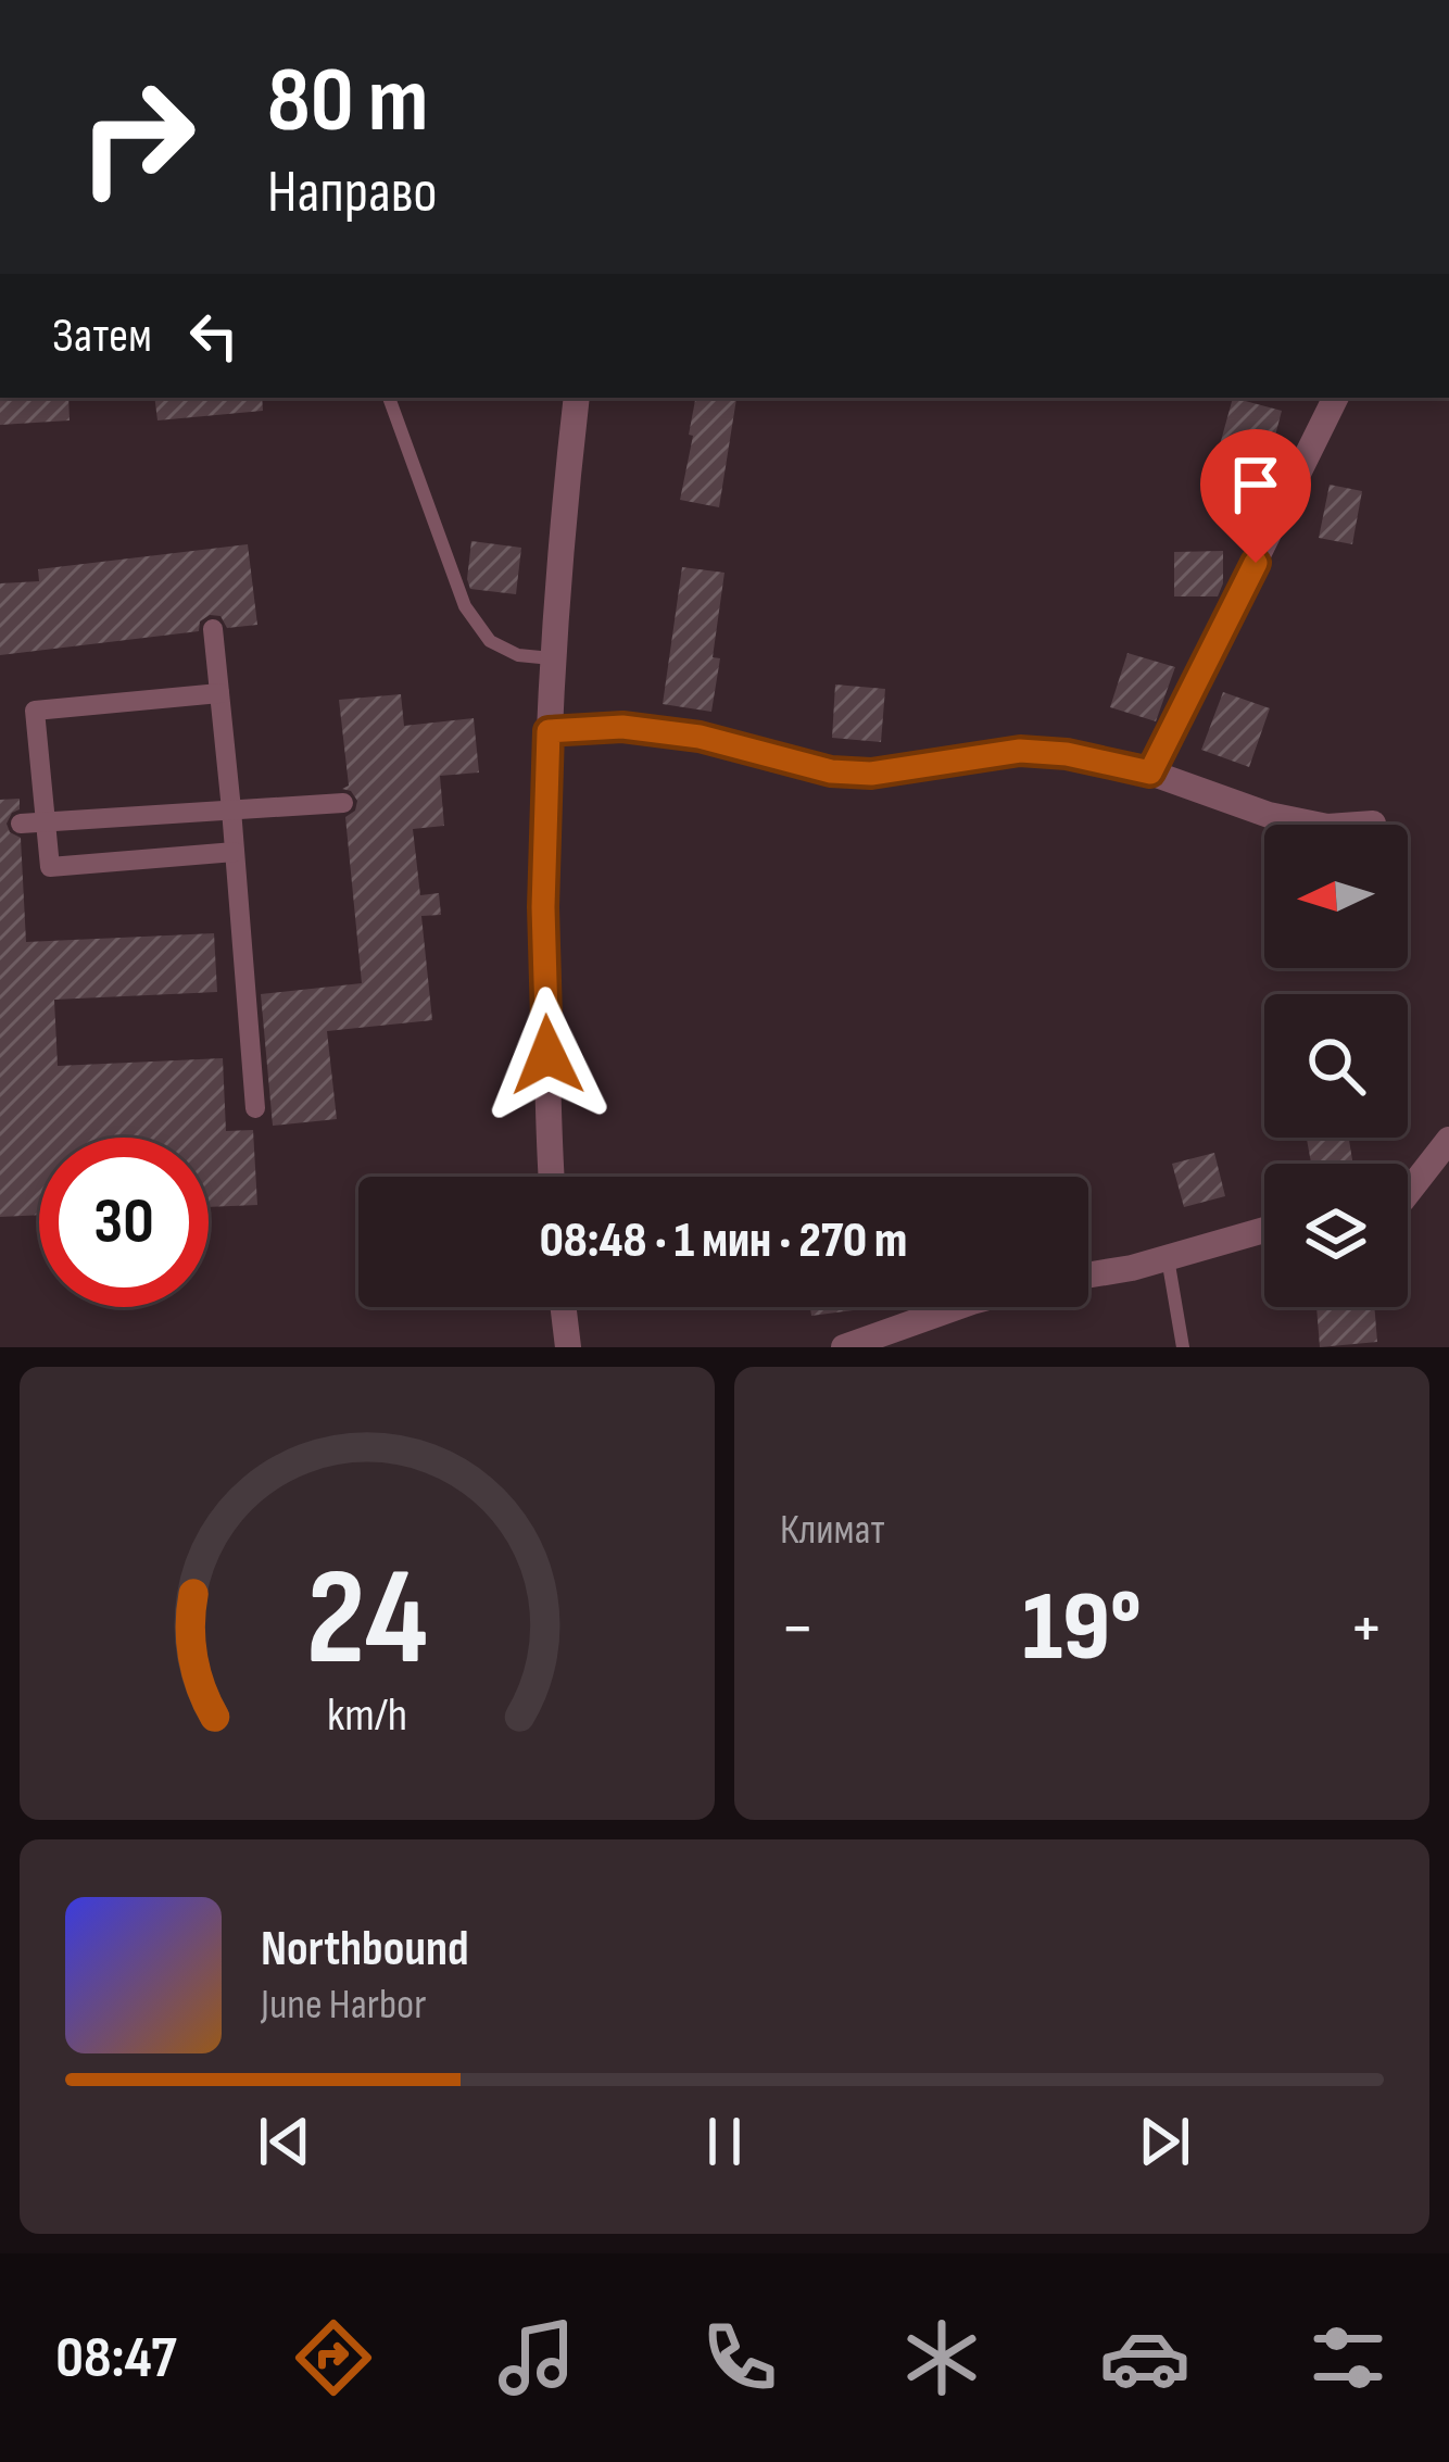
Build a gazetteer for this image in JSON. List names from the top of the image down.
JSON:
{
  "north": "left",
  "page": {
    "turn": ["80 m", "Направо"],
    "then": "Затем",
    "limit": "30",
    "trip": "08:48 · 1 мин · 270 m",
    "tile": "Климат",
    "heat": ["−", "19°", "+"],
    "song": ["Northbound", "June Harbor"],
    "tabs": "08:47",
    "gauge": ["24", "km/h"]
  }
}
